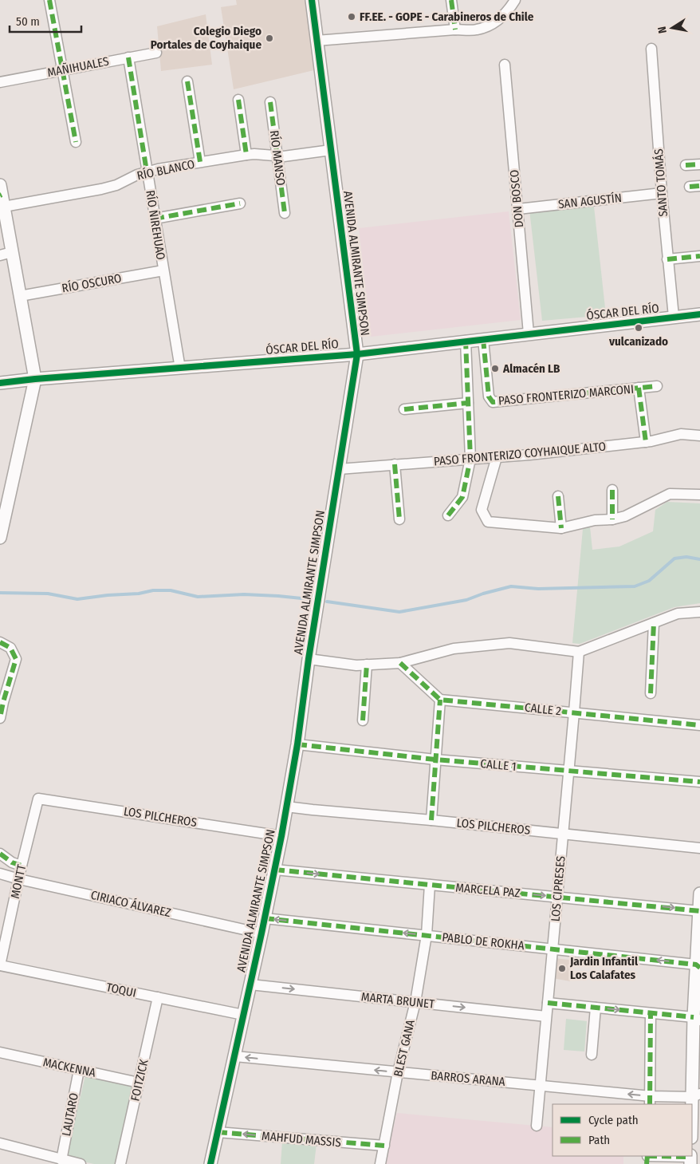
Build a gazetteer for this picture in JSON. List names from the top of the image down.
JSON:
{
  "streets": {
    "street": [
      "MAÑIHUALES",
      "RÍO MANSO",
      "RÍO BLANCO",
      "SANTO TOMÁS",
      "DON BOSCO",
      "SAN AGUSTÍN",
      "RÍO ÑIREHUAO",
      "AVENIDA ALMIRANTE SIMPSON",
      "RÍO OSCURO",
      "ÓSCAR DEL RÍO",
      "PASO FRONTERIZO MARCONI",
      "PASO FRONTERIZO COYHAIQUE ALTO",
      "CALLE 2",
      "CALLE 1",
      "LOS PILCHEROS",
      "MONTT",
      "LOS CIPRESES",
      "MARCELA PAZ",
      "CIRIACO ÁLVAREZ",
      "PABLO DE ROKHA",
      "TOQUI",
      "MARTA BRUNET",
      "BLEST GANA",
      "MACKENNA",
      "BARROS ARANA",
      "FOITZICK",
      "LAUTARO",
      "MAHFUD MASSIS"
    ]
  },
  "crossings": [
    ["MAÑIHUALES", "RÍO ÑIREHUAO"],
    ["RÍO MANSO", "RÍO BLANCO"],
    ["RÍO BLANCO", "RÍO ÑIREHUAO"],
    ["RÍO BLANCO", "AVENIDA ALMIRANTE SIMPSON"],
    ["SANTO TOMÁS", "SAN AGUSTÍN"],
    ["SANTO TOMÁS", "ÓSCAR DEL RÍO"],
    ["DON BOSCO", "SAN AGUSTÍN"],
    ["DON BOSCO", "ÓSCAR DEL RÍO"],
    ["RÍO ÑIREHUAO", "RÍO OSCURO"],
    ["RÍO ÑIREHUAO", "ÓSCAR DEL RÍO"],
    ["AVENIDA ALMIRANTE SIMPSON", "ÓSCAR DEL RÍO"],
    ["AVENIDA ALMIRANTE SIMPSON", "PASO FRONTERIZO COYHAIQUE ALTO"],
    ["AVENIDA ALMIRANTE SIMPSON", "CALLE 1"],
    ["AVENIDA ALMIRANTE SIMPSON", "LOS PILCHEROS"],
    ["AVENIDA ALMIRANTE SIMPSON", "MARCELA PAZ"],
    ["AVENIDA ALMIRANTE SIMPSON", "CIRIACO ÁLVAREZ"],
    ["AVENIDA ALMIRANTE SIMPSON", "PABLO DE ROKHA"],
    ["AVENIDA ALMIRANTE SIMPSON", "TOQUI"],
    ["AVENIDA ALMIRANTE SIMPSON", "MARTA BRUNET"],
    ["AVENIDA ALMIRANTE SIMPSON", "BARROS ARANA"],
    ["AVENIDA ALMIRANTE SIMPSON", "MAHFUD MASSIS"],
    ["ÓSCAR DEL RÍO", "PASO FRONTERIZO MARCONI"],
    ["CALLE 2", "LOS CIPRESES"],
    ["CALLE 1", "LOS CIPRESES"],
    ["LOS PILCHEROS", "MONTT"],
    ["LOS PILCHEROS", "LOS CIPRESES"],
    ["MONTT", "CIRIACO ÁLVAREZ"],
    ["MONTT", "TOQUI"],
    ["LOS CIPRESES", "MARCELA PAZ"],
    ["LOS CIPRESES", "PABLO DE ROKHA"],
    ["LOS CIPRESES", "MARTA BRUNET"],
    ["LOS CIPRESES", "BARROS ARANA"],
    ["MARCELA PAZ", "BLEST GANA"],
    ["PABLO DE ROKHA", "BLEST GANA"],
    ["TOQUI", "FOITZICK"],
    ["MARTA BRUNET", "BLEST GANA"],
    ["BLEST GANA", "BARROS ARANA"],
    ["BLEST GANA", "MAHFUD MASSIS"],
    ["MACKENNA", "FOITZICK"],
    ["MACKENNA", "LAUTARO"]
  ],
  "one_way": ["MARCELA PAZ", "MARTA BRUNET", "MAHFUD MASSIS"],
  "places": [
    "FF.EE. - GOPE - Carabineros de Chile",
    "Colegio Diego Portales de Coyhaique",
    "vulcanizado",
    "Almacén LB",
    "Jardin Infantil Los Calafates"
  ],
  "legend": ["Cycle path", "Path"],
  "scale_bar": "50 m",
  "north": "left"
}
